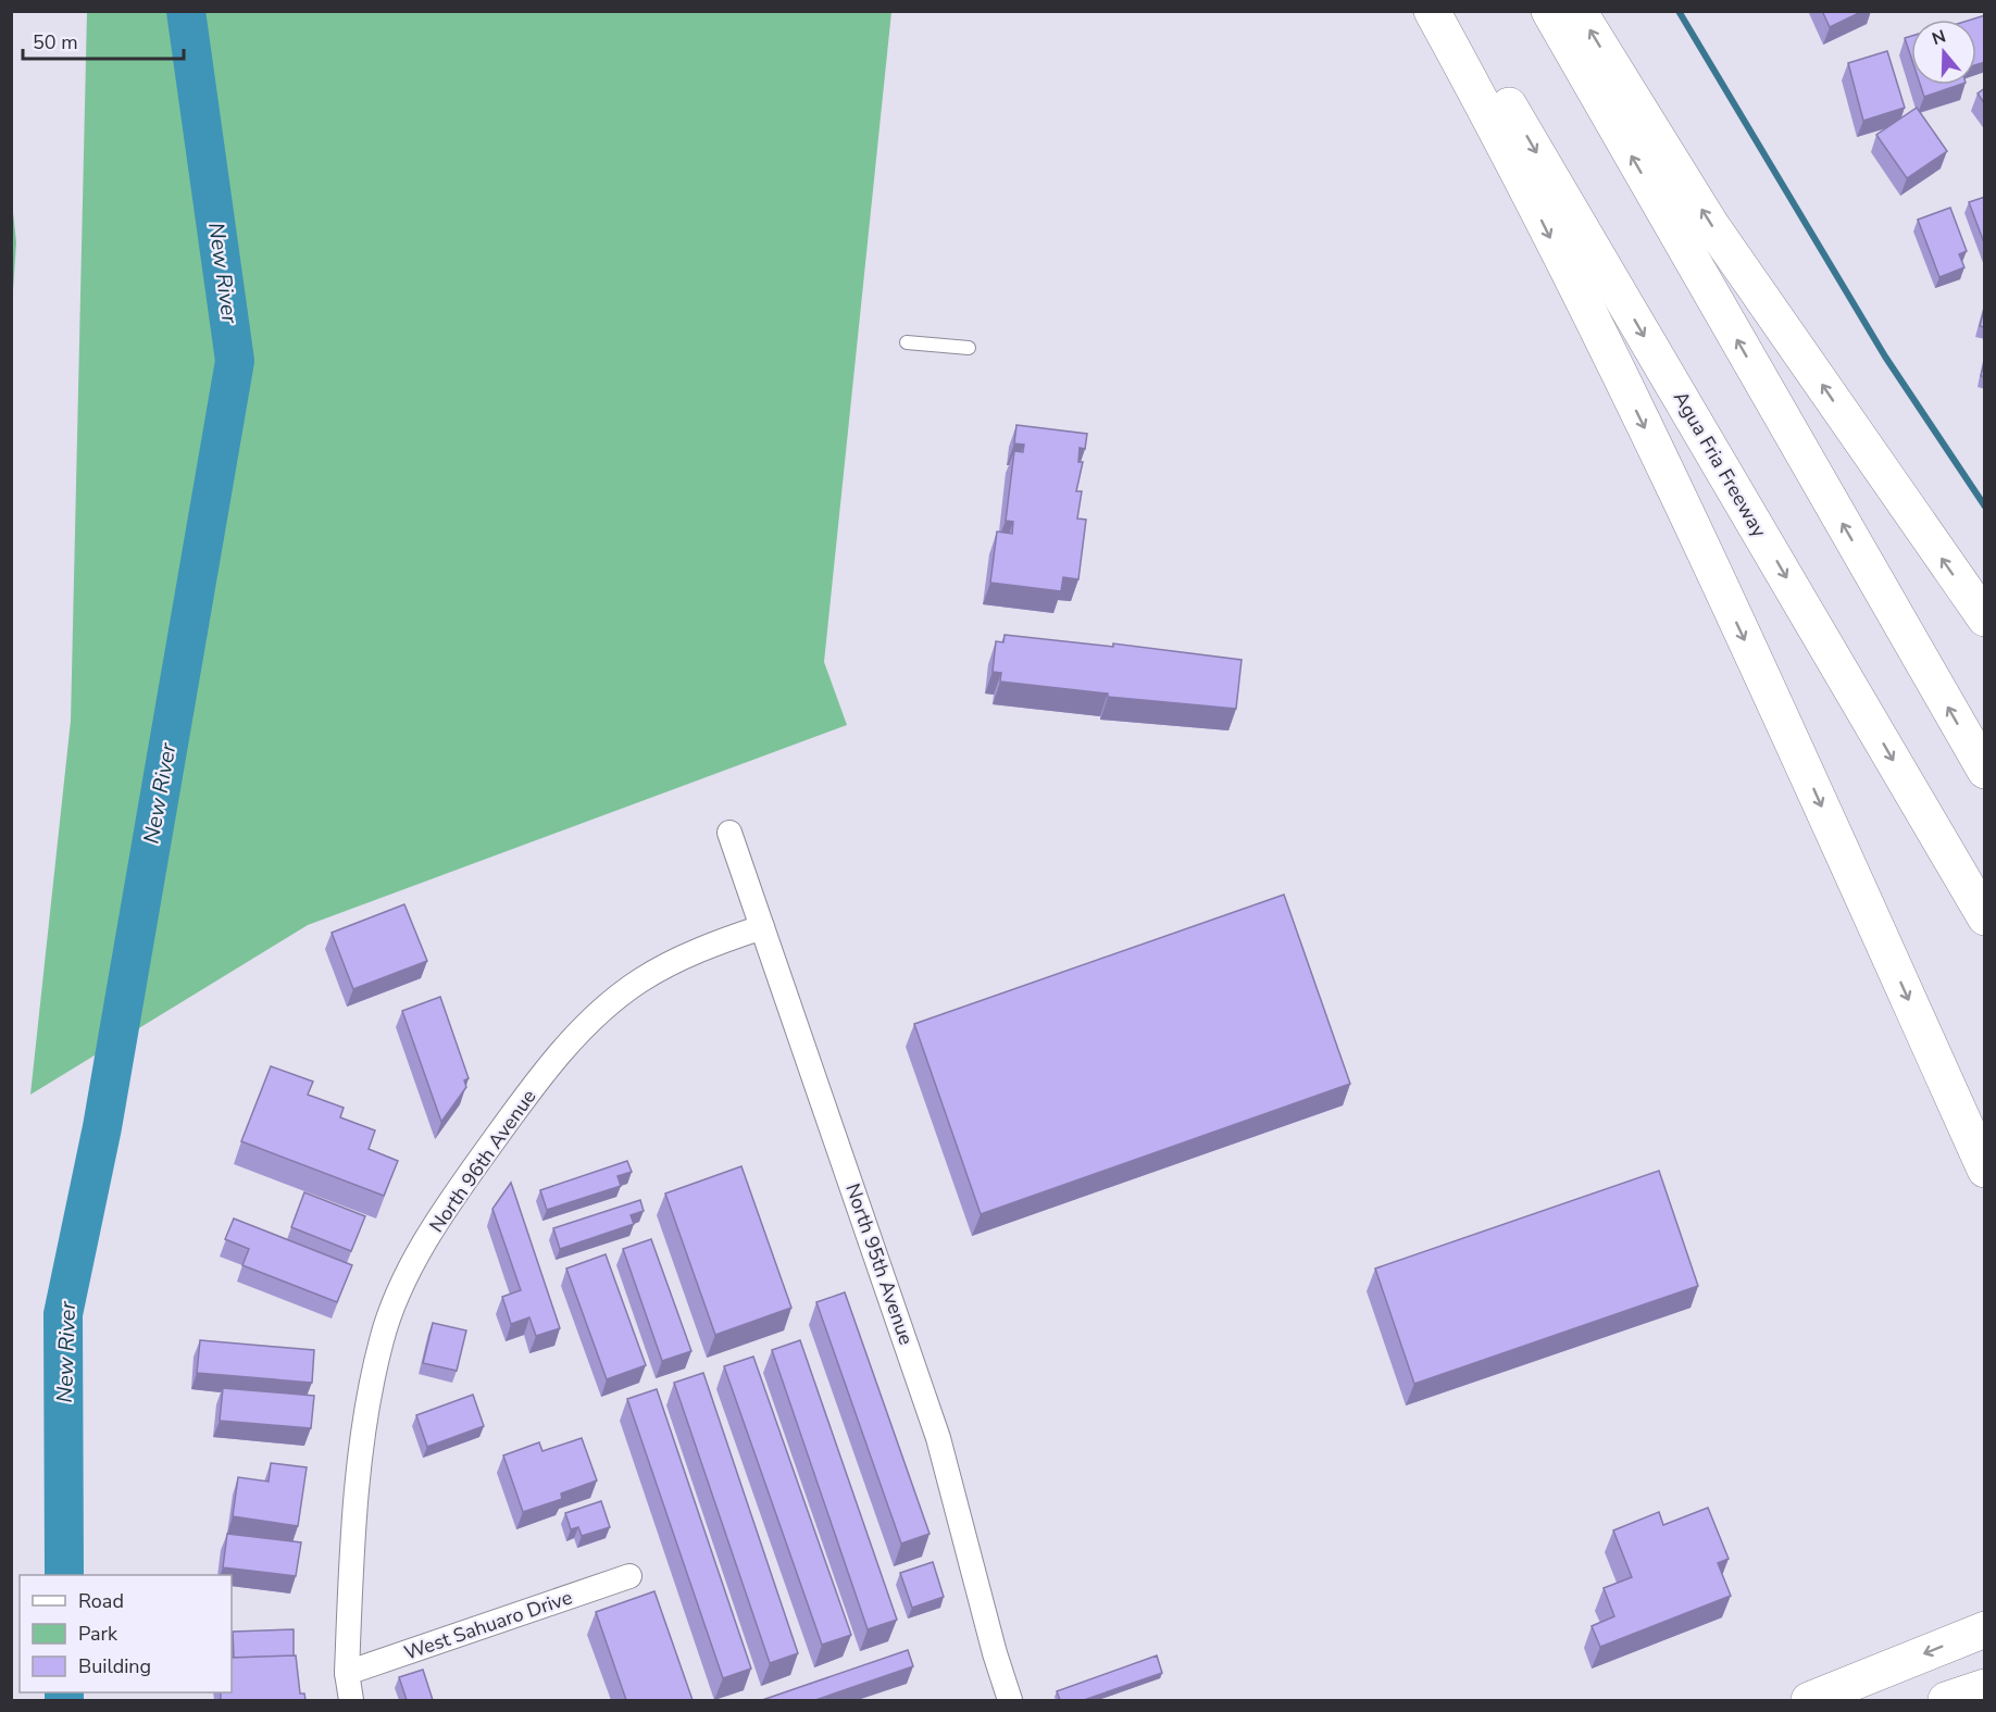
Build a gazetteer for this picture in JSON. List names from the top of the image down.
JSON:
{
  "streets": {
    "main road": ["Agua Fria Freeway"],
    "street": ["North 96th Avenue", "North 95th Avenue", "West Sahuaro Drive"]
  },
  "crossings": [
    ["North 96th Avenue", "North 95th Avenue"],
    ["North 96th Avenue", "West Sahuaro Drive"]
  ],
  "water": ["New River"],
  "legend": ["Road", "Park", "Building"],
  "scale_bar": "50 m",
  "north": "top"
}
